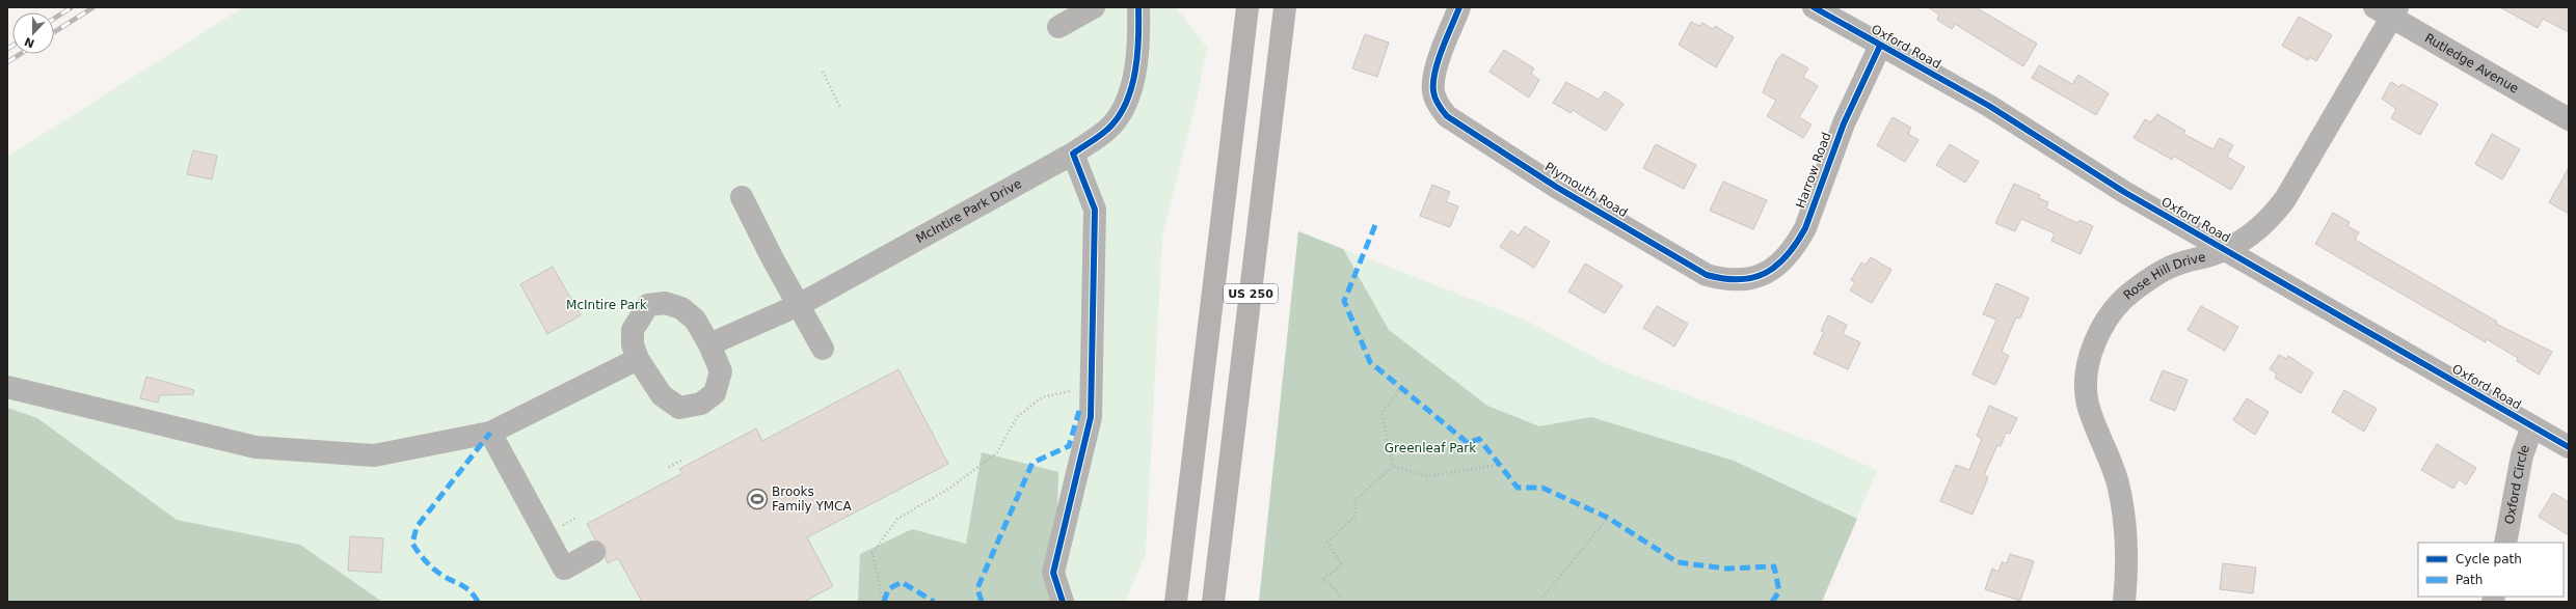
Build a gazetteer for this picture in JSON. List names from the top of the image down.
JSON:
{
  "streets": {
    "highway": ["US 250"],
    "street": [
      "Oxford Road",
      "Rutledge Avenue",
      "Harrow Road",
      "Plymouth Road",
      "McIntire Park Drive",
      "Rose Hill Drive",
      "Oxford Circle"
    ]
  },
  "crossings": [
    ["Oxford Road", "Harrow Road"],
    ["Oxford Road", "Rose Hill Drive"],
    ["Oxford Road", "Oxford Circle"],
    ["Rutledge Avenue", "Rose Hill Drive"],
    ["Harrow Road", "Plymouth Road"]
  ],
  "parks": ["McIntire Park", "Greenleaf Park"],
  "places": {
    "sports": ["Brooks Family YMCA"]
  },
  "legend": ["Cycle path", "Path"],
  "north": "bottom"
}
